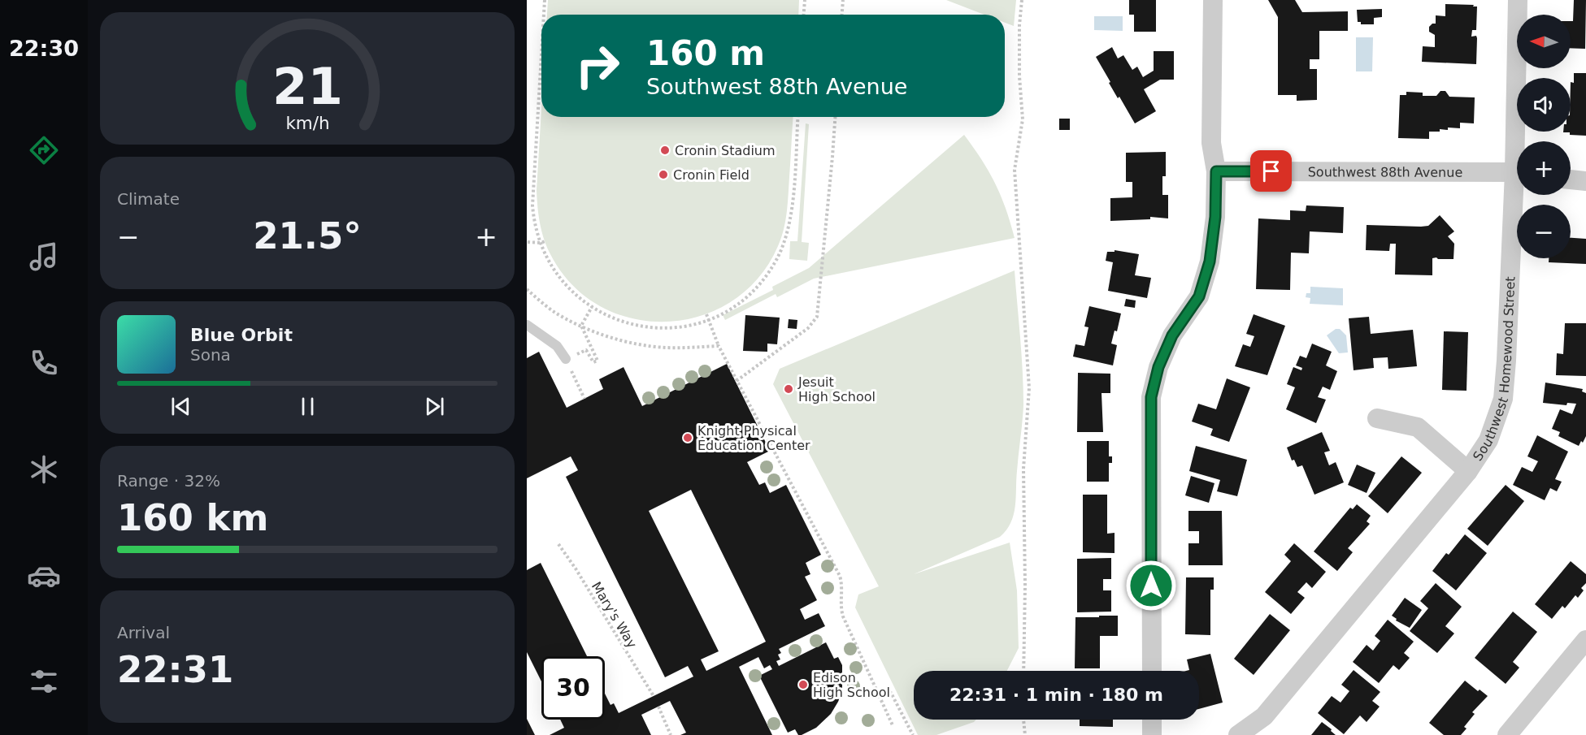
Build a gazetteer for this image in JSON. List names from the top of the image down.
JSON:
{
  "streets": {
    "street": ["Southwest 88th Avenue", "Southwest Homewood Street"],
    "path": ["Mary's Way"]
  },
  "places": [
    "Cronin Stadium",
    "Cronin Field",
    "Jesuit High School",
    "Knight Physical Education Center",
    "Edison High School"
  ],
  "north": "left",
  "page": {
    "tabs": "22:30",
    "map_buttons": ["+", "−"],
    "turn": ["160 m", "Southwest 88th Avenue"],
    "tile": [
      "Climate",
      ["Range · 32%", "160 km"],
      ["Arrival", "22:31"]
    ],
    "heat": ["−", "21.5°", "+"],
    "song": ["Blue Orbit", "Sona"],
    "limit": "30",
    "trip": "22:31 · 1 min · 180 m",
    "gauge": ["21", "km/h"]
  }
}
